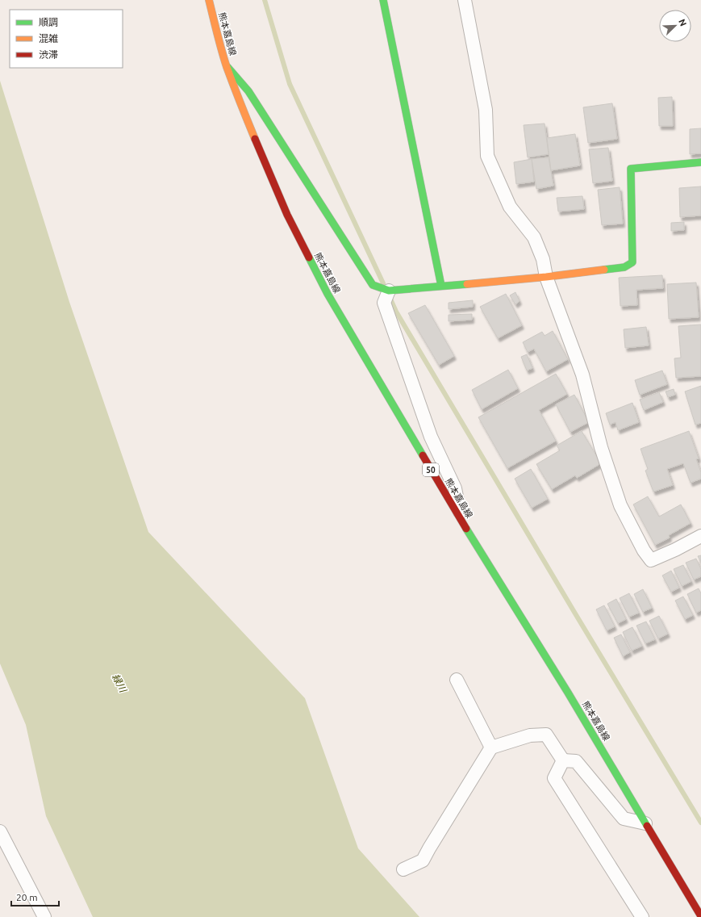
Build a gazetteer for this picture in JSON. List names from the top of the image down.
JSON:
{
  "streets": {
    "main road": ["熊本嘉島線", "50"]
  },
  "water": ["緑川"],
  "legend": ["順調", "混雑", "渋滞"],
  "scale_bar": "20 m",
  "north": "top right"
}
